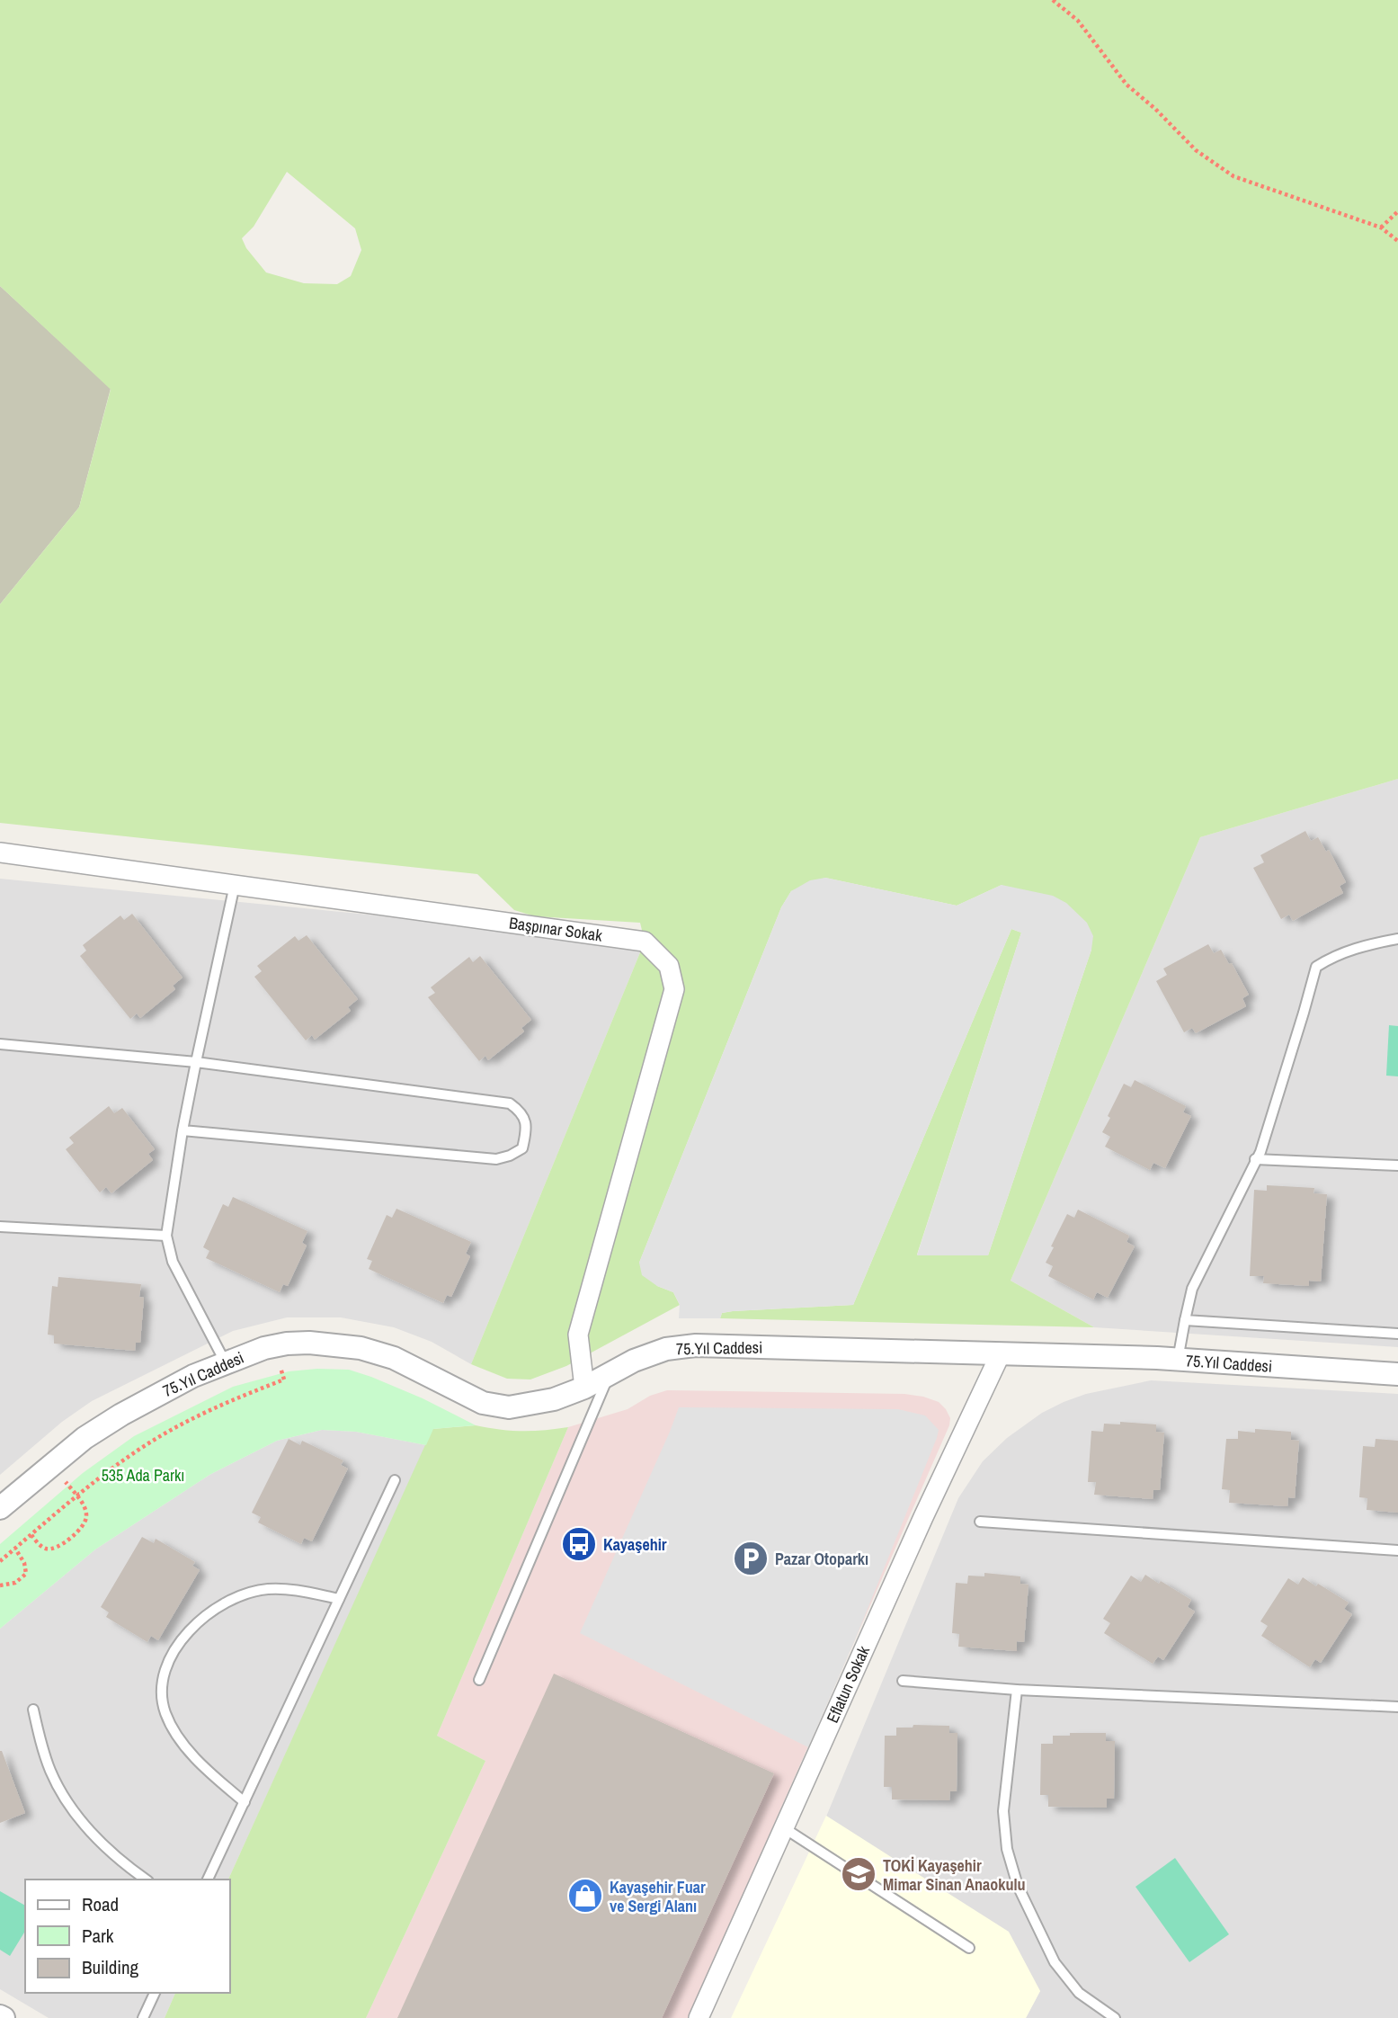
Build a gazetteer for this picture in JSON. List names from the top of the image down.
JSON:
{
  "streets": {
    "street": ["Başpınar Sokak", "75.Yıl Caddesi", "Eflatun Sokak"]
  },
  "crossings": [
    ["Başpınar Sokak", "75.Yıl Caddesi"],
    ["75.Yıl Caddesi", "Eflatun Sokak"]
  ],
  "parks": ["535 Ada Parkı"],
  "places": {
    "bus stop": ["Kayaşehir"],
    "parking": ["Pazar Otoparkı"],
    "school or university": ["TOKİ Kayaşehir Mimar Sinan Anaokulu"],
    "shop": ["Kayaşehir Fuar ve Sergi Alanı"]
  },
  "legend": ["Road", "Park", "Building"]
}
